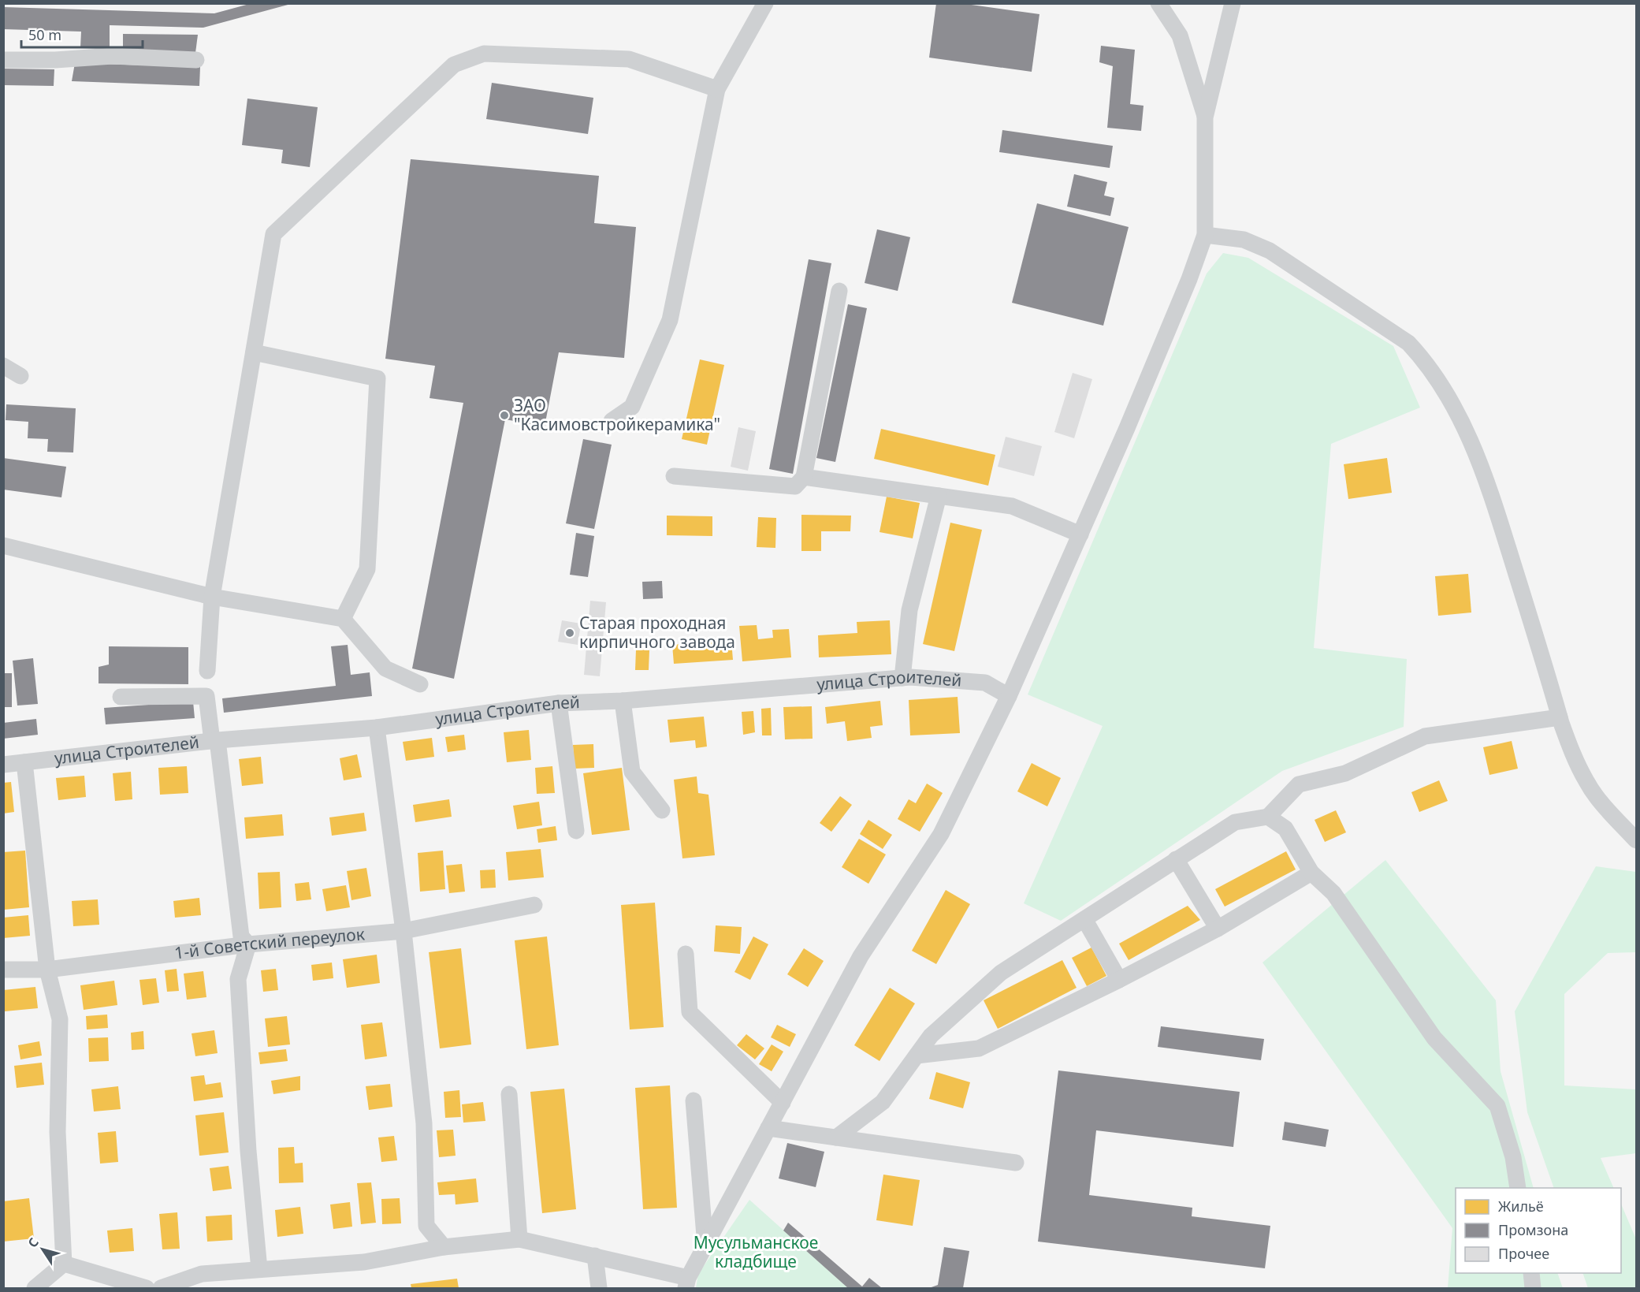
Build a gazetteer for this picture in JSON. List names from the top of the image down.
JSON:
{
  "streets": {
    "street": ["улица Строителей", "1-й Советский переулок"]
  },
  "parks": ["Мусульманское кладбище"],
  "places": ["ЗАО \"Касимовстройкерамика\"", "Старая проходная кирпичного завода"],
  "legend": ["Жильё", "Промзона", "Прочее"],
  "scale_bar": "50 m",
  "north": "top left"
}
